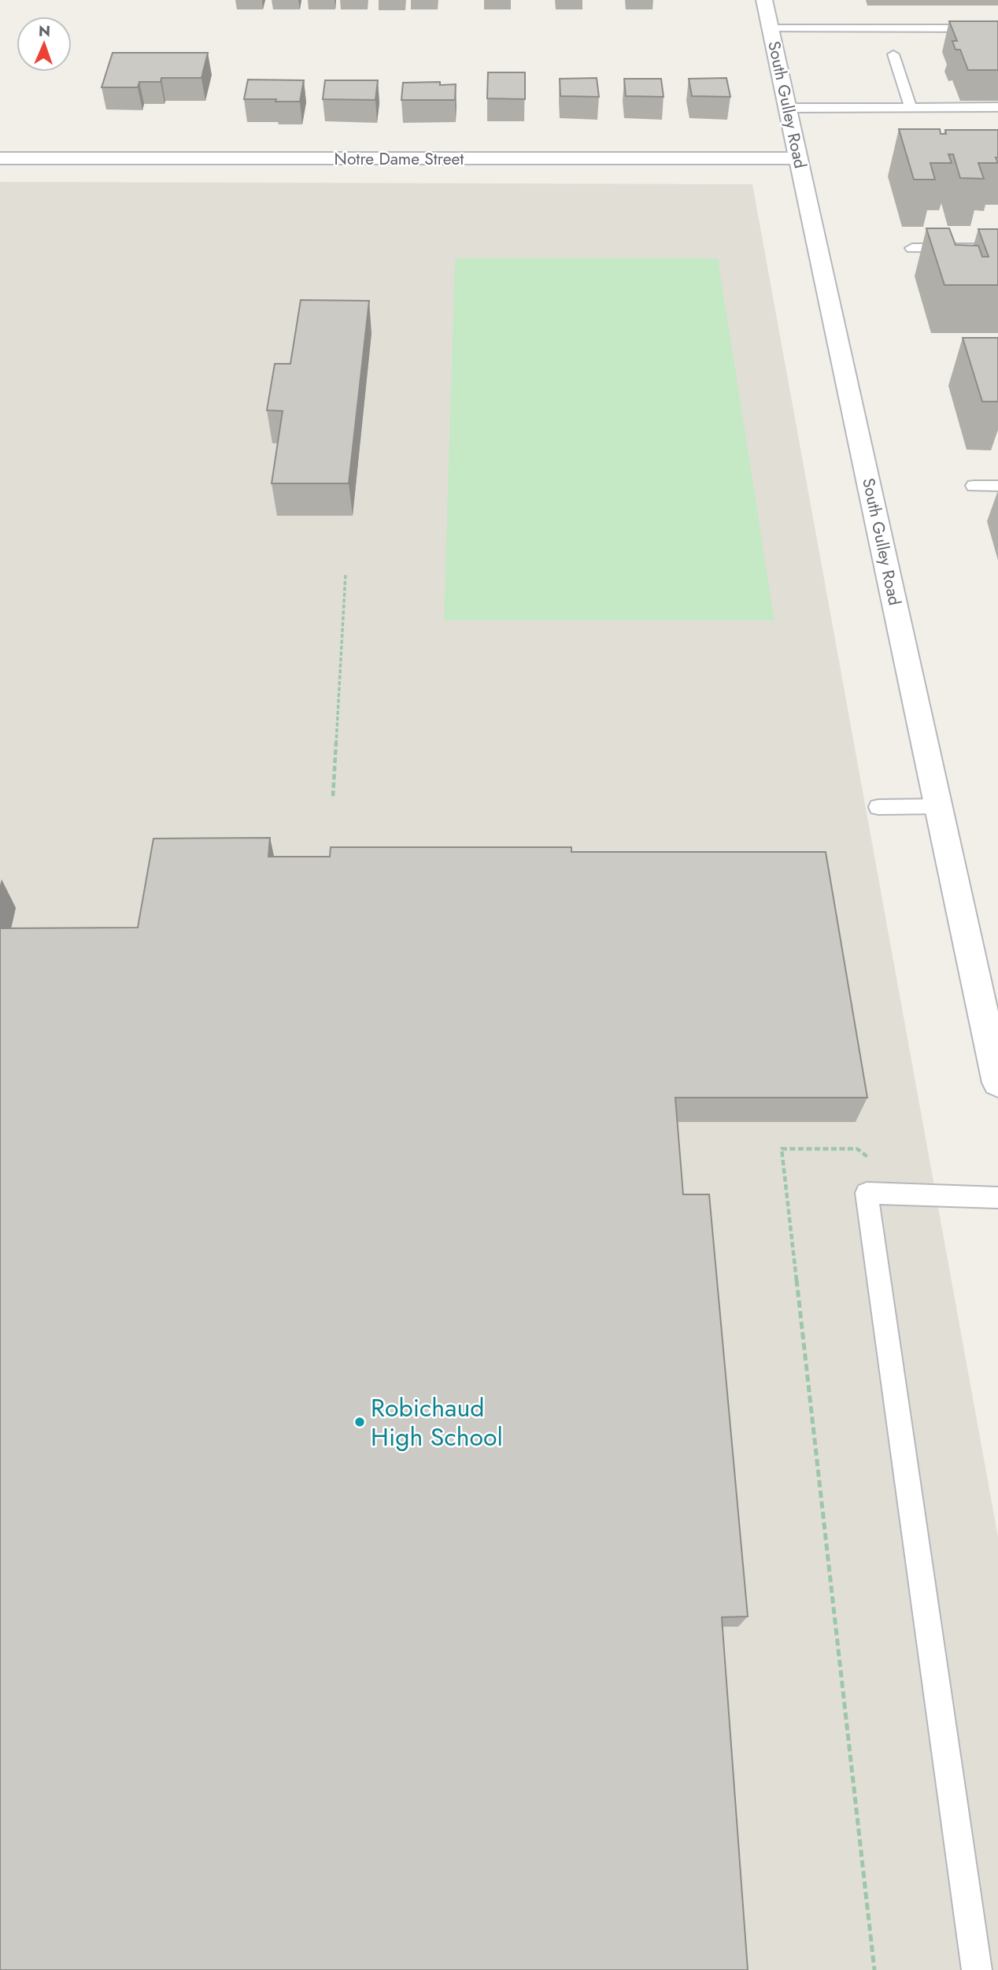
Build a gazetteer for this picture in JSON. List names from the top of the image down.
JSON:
{
  "streets": {
    "street": ["South Gulley Road", "Notre Dame Street"]
  },
  "crossings": [
    ["South Gulley Road", "Notre Dame Street"]
  ],
  "places": ["Robichaud High School"],
  "north": "top"
}
